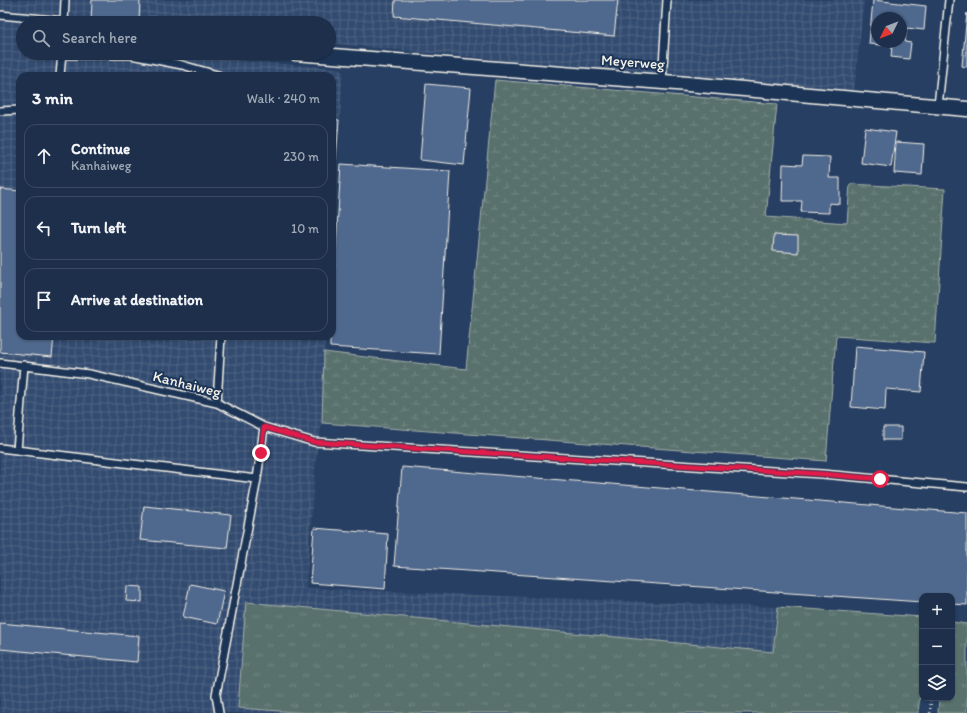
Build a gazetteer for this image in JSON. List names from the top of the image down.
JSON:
{
  "streets": {
    "street": ["Meyerweg"],
    "lane": ["Kanhaiweg"]
  },
  "north": "bottom left",
  "page": {
    "search": "Search here",
    "heading": ["3 min", "Walk · 240 m"],
    "list": [
      ["Continue", "Kanhaiweg", "230 m"],
      ["Turn left", "10 m"],
      "Arrive at destination"
    ],
    "map_buttons": ["+", "−"]
  }
}
